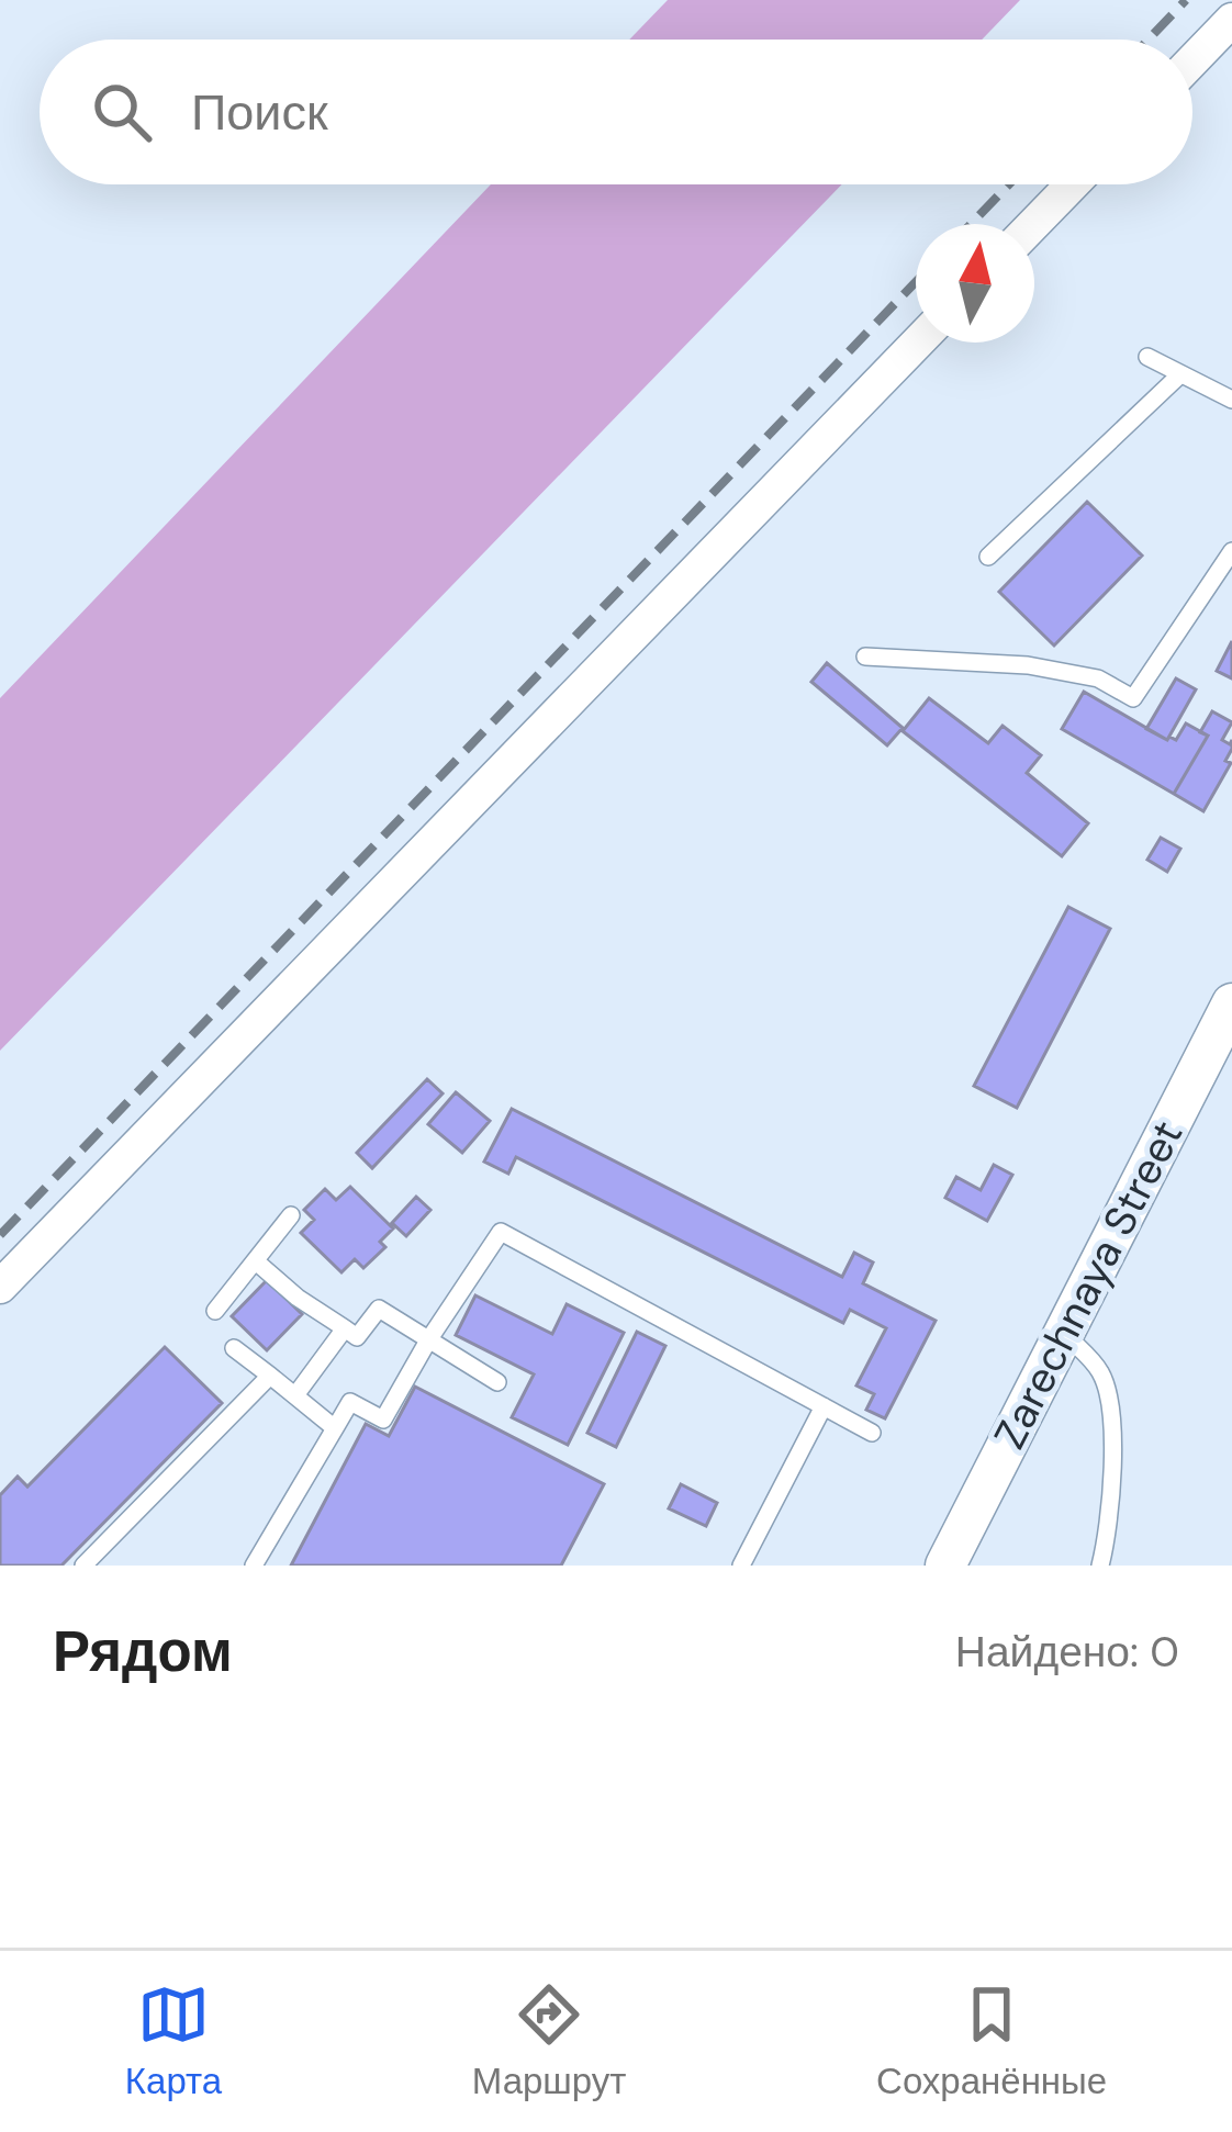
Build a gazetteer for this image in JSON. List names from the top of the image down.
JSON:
{
  "streets": {
    "street": ["Zarechnaya Street"]
  },
  "north": "top",
  "page": {
    "search": "Поиск",
    "heading": ["Рядом", "Найдено: 0"],
    "nav": ["Карта", "Маршрут", "Сохранённые"]
  }
}
